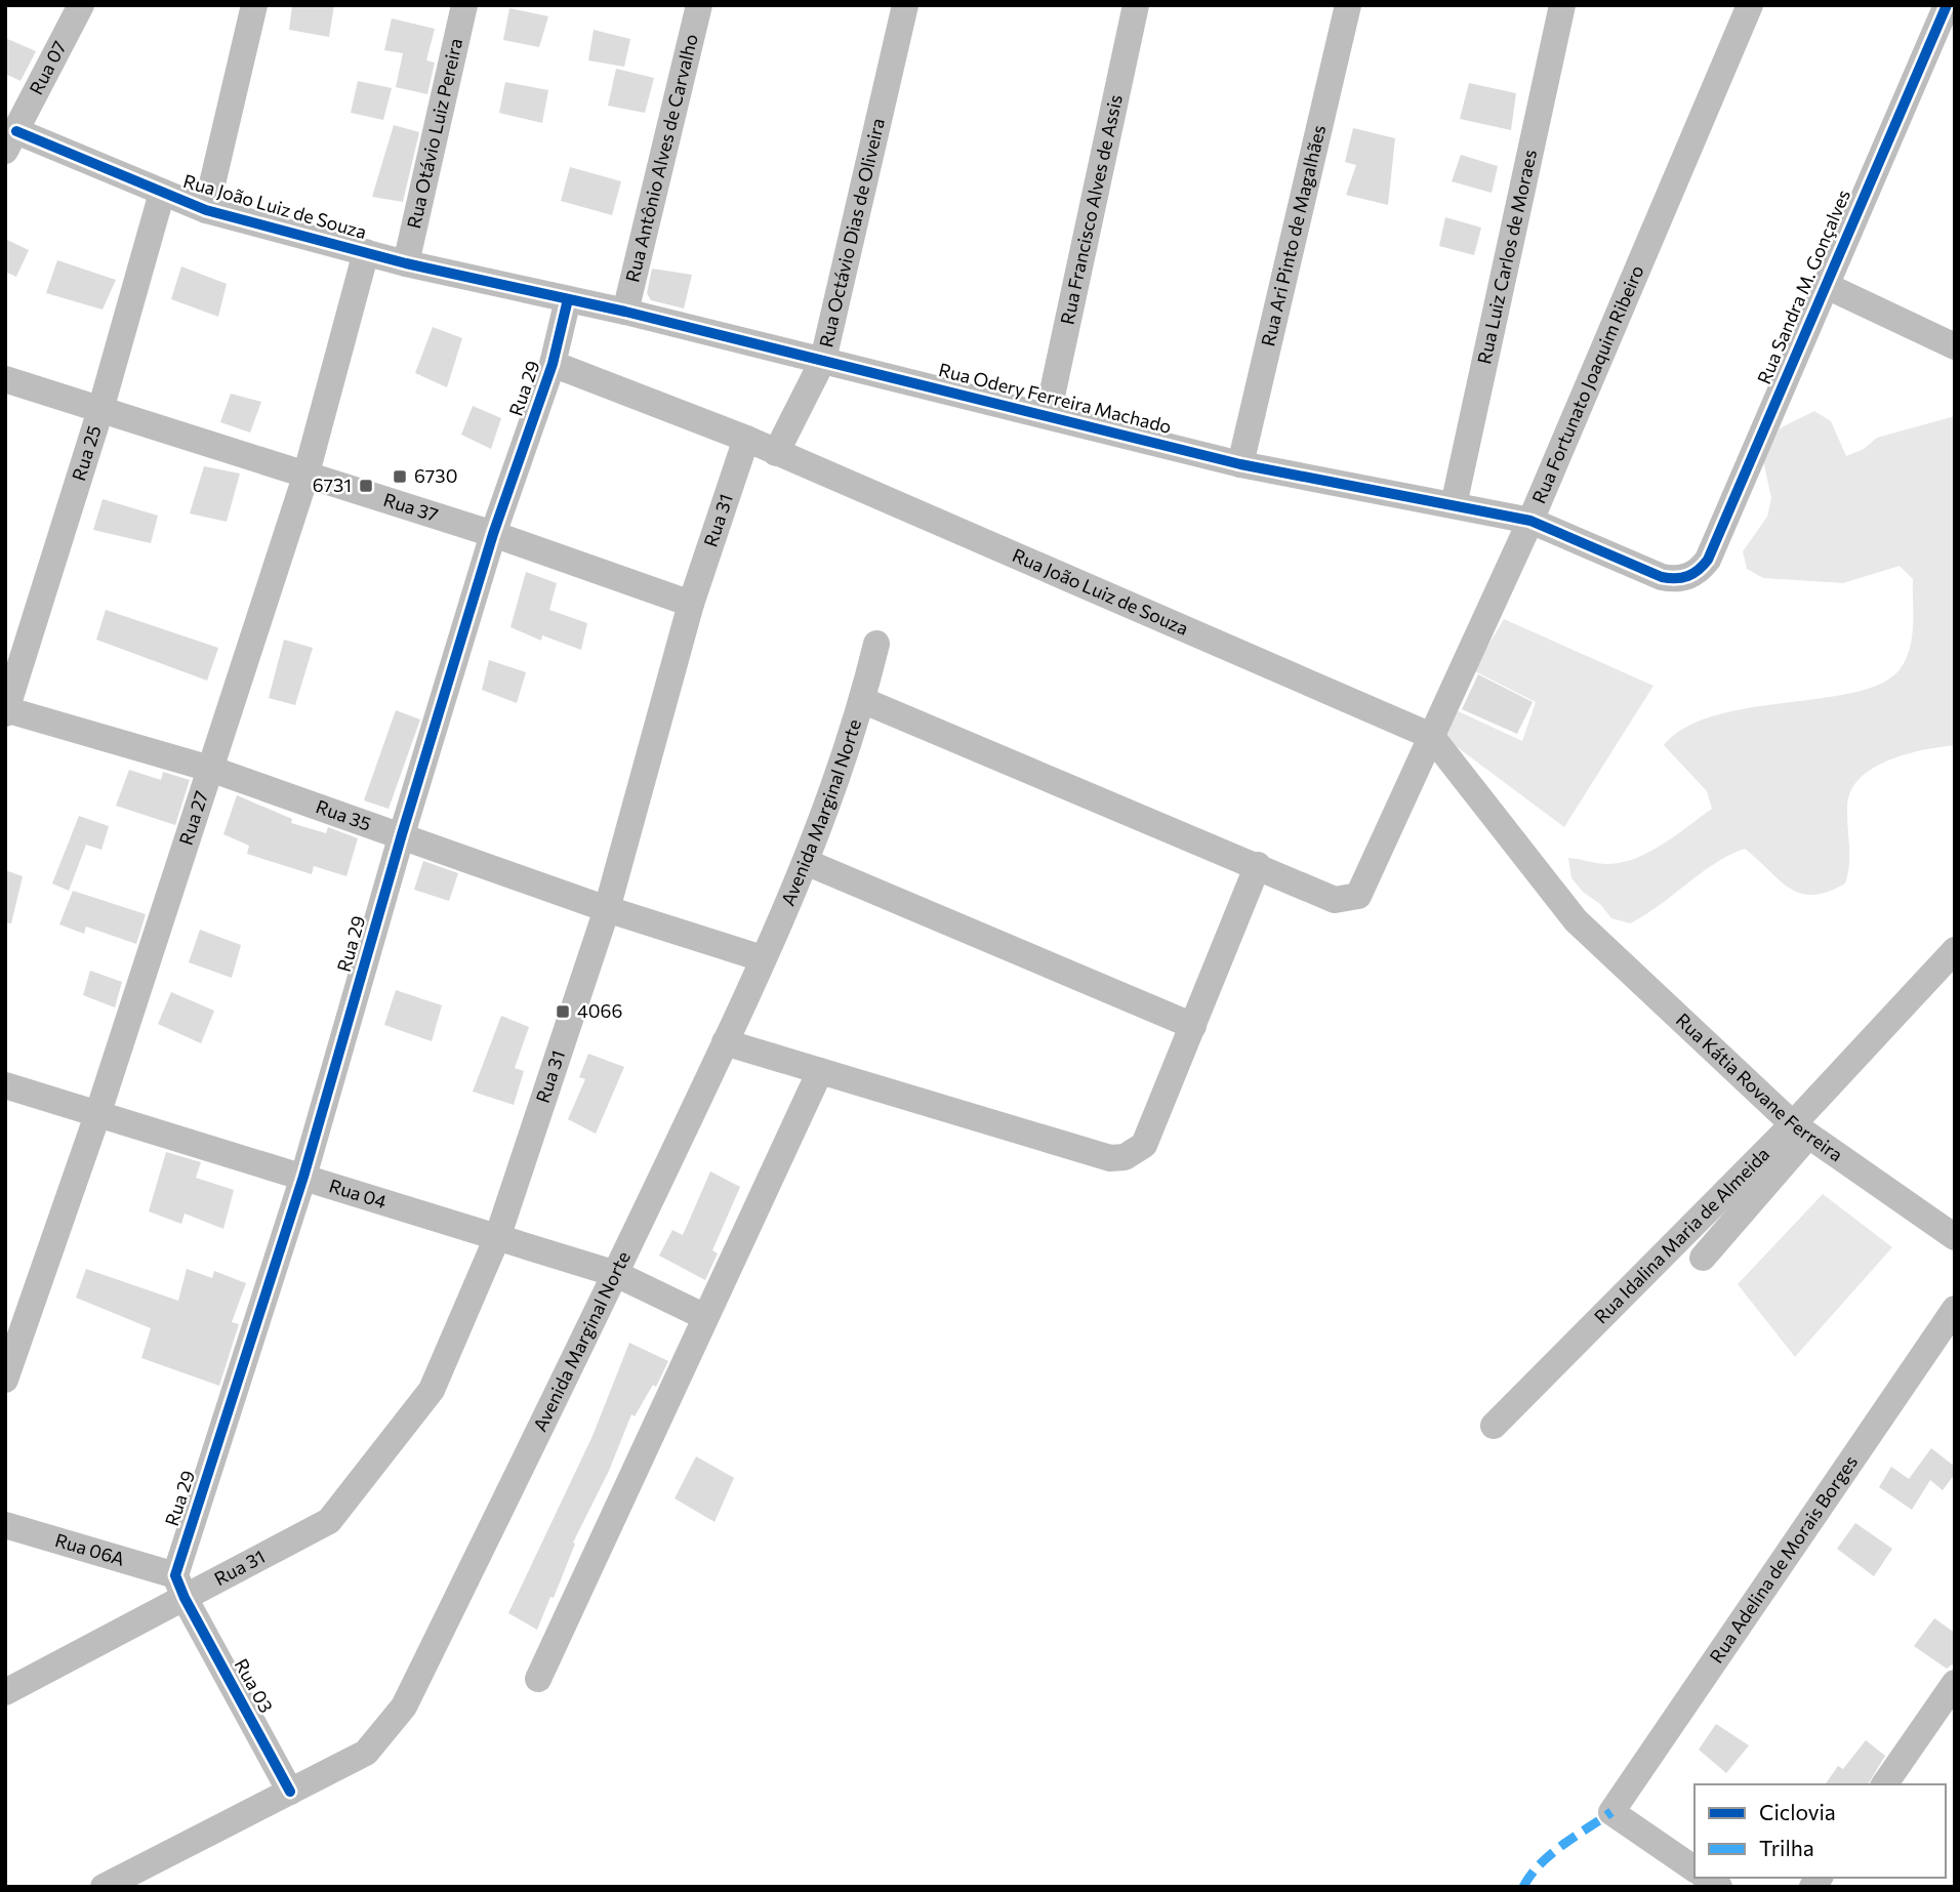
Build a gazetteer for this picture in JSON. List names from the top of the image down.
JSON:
{
  "streets": {
    "street": [
      "Rua 07",
      "Rua Otávio Luiz Pereira",
      "Rua Antônio Alves de Carvalho",
      "Rua João Luiz de Souza",
      "Rua Francisco Alves de Assis",
      "Rua Octávio Dias de Oliveira",
      "Rua Ari Pinto de Magalhães",
      "Rua Luiz Carlos de Moraes",
      "Rua Sandra M. Gonçalves",
      "Rua Fortunato Joaquim Ribeiro",
      "Rua 29",
      "Rua Odery Ferreira Machado",
      "Rua 25",
      "Rua 37",
      "Rua 31",
      "Avenida Marginal Norte",
      "Rua 35",
      "Rua 27",
      "Rua Kátia Rovane Ferreira",
      "Rua 04",
      "Rua Idalina Maria de Almeida",
      "Rua 06A",
      "Rua Adelina de Morais Borges",
      "Rua 03"
    ]
  },
  "crossings": [
    ["Rua 07", "Rua João Luiz de Souza"],
    ["Rua Otávio Luiz Pereira", "Rua João Luiz de Souza"],
    ["Rua Otávio Luiz Pereira", "Rua Odery Ferreira Machado"],
    ["Rua Antônio Alves de Carvalho", "Rua Odery Ferreira Machado"],
    ["Rua João Luiz de Souza", "Rua Octávio Dias de Oliveira"],
    ["Rua João Luiz de Souza", "Rua Fortunato Joaquim Ribeiro"],
    ["Rua João Luiz de Souza", "Rua 29"],
    ["Rua João Luiz de Souza", "Rua Odery Ferreira Machado"],
    ["Rua João Luiz de Souza", "Rua 25"],
    ["Rua João Luiz de Souza", "Rua 31"],
    ["Rua João Luiz de Souza", "Rua 27"],
    ["Rua João Luiz de Souza", "Rua Kátia Rovane Ferreira"],
    ["Rua Francisco Alves de Assis", "Rua Odery Ferreira Machado"],
    ["Rua Octávio Dias de Oliveira", "Rua Odery Ferreira Machado"],
    ["Rua Ari Pinto de Magalhães", "Rua Odery Ferreira Machado"],
    ["Rua Luiz Carlos de Moraes", "Rua Odery Ferreira Machado"],
    ["Rua Sandra M. Gonçalves", "Rua Odery Ferreira Machado"],
    ["Rua Fortunato Joaquim Ribeiro", "Rua Odery Ferreira Machado"],
    ["Rua 29", "Rua Odery Ferreira Machado"],
    ["Rua 29", "Rua 37"],
    ["Rua 29", "Rua 31"],
    ["Rua 29", "Rua 35"],
    ["Rua 29", "Rua 04"],
    ["Rua 29", "Rua 06A"],
    ["Rua 29", "Rua 03"],
    ["Rua 25", "Rua 37"],
    ["Rua 25", "Rua 35"],
    ["Rua 37", "Rua 31"],
    ["Rua 37", "Rua 27"],
    ["Rua 31", "Rua 35"],
    ["Rua 31", "Rua 04"],
    ["Rua 31", "Rua 06A"],
    ["Rua 31", "Rua 03"],
    ["Avenida Marginal Norte", "Rua 35"],
    ["Avenida Marginal Norte", "Rua 04"],
    ["Avenida Marginal Norte", "Rua 03"],
    ["Rua 35", "Rua 27"],
    ["Rua 27", "Rua 04"],
    ["Rua Kátia Rovane Ferreira", "Rua Idalina Maria de Almeida"],
    ["Rua 06A", "Rua 03"]
  ],
  "places": {
    "transit": ["6730", "6731", "4066"]
  },
  "legend": ["Ciclovia", "Trilha"]
}
